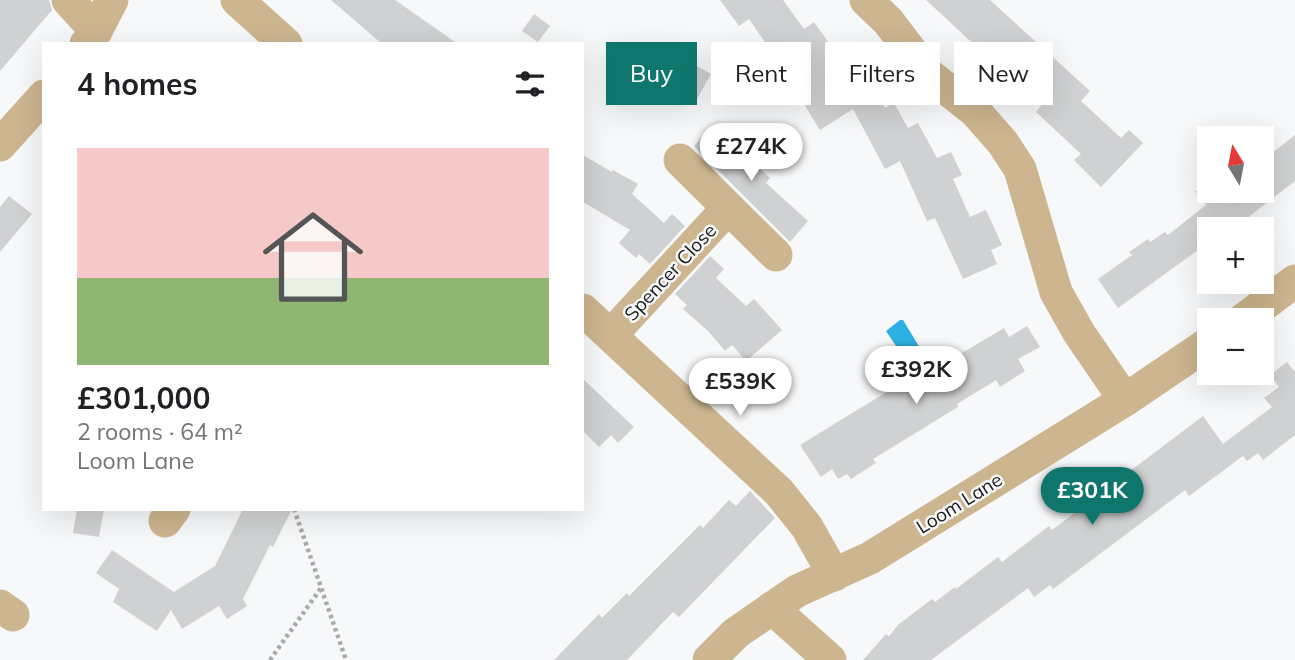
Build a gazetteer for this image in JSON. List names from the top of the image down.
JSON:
{
  "streets": {
    "street": ["Spencer Close", "Loom Lane"]
  },
  "north": "top",
  "page": {
    "chip": [
      "Buy",
      "Rent",
      "Filters",
      "New"
    ],
    "heading": "4 homes",
    "price": [
      "£274K",
      "£392K",
      "£539K",
      "£301K"
    ],
    "map_buttons": ["+", "−"],
    "list": [
      {
        "name": "£301,000",
        "note": "2 rooms · 64 m² · Loom Lane"
      }
    ]
  }
}
